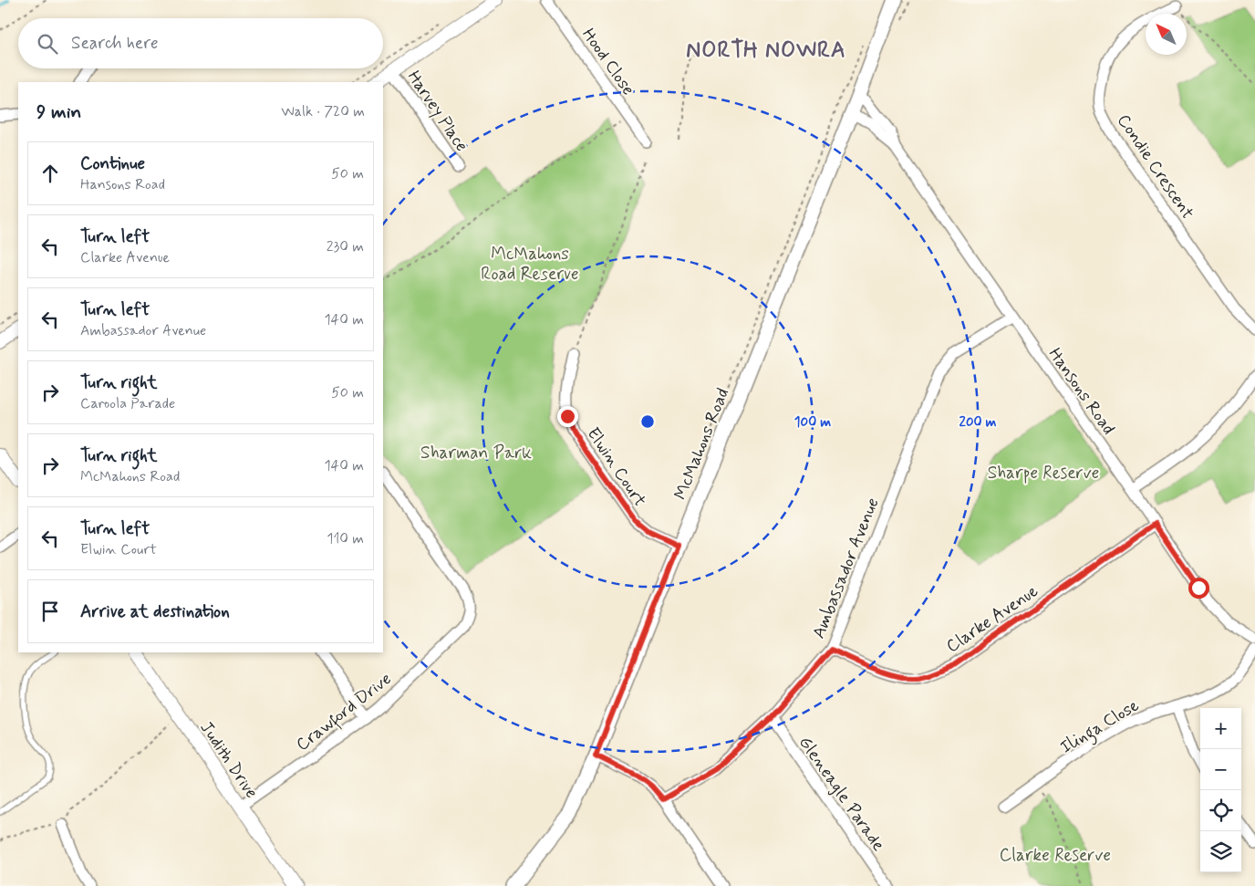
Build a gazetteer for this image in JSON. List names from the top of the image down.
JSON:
{
  "streets": {
    "main road": ["McMahons Road"],
    "street": [
      "Hood Close",
      "Harvey Place",
      "Condie Crescent",
      "Hansons Road",
      "Elwin Court",
      "Ambassador Avenue",
      "Clarke Avenue",
      "Crawford Drive",
      "Ilinga Close",
      "Judith Drive",
      "Gleneagle Parade"
    ]
  },
  "crossings": [
    ["Hansons Road", "McMahons Road"],
    ["Hansons Road", "Ambassador Avenue"],
    ["Hansons Road", "Clarke Avenue"],
    ["McMahons Road", "Elwin Court"],
    ["Ambassador Avenue", "Clarke Avenue"],
    ["Ambassador Avenue", "Gleneagle Parade"],
    ["Crawford Drive", "Judith Drive"]
  ],
  "districts": ["NORTH NOWRA"],
  "parks": [
    "McMahons Road Reserve",
    "Sharman Park",
    "Sharpe Reserve",
    "Clarke Reserve"
  ],
  "north": "top left",
  "page": {
    "search": "Search here",
    "heading": ["9 min", "Walk · 720 m"],
    "list": [
      ["Continue", "Hansons Road", "50 m"],
      ["Turn left", "Clarke Avenue", "230 m"],
      ["Turn left", "Ambassador Avenue", "140 m"],
      ["Turn right", "Caroola Parade", "50 m"],
      ["Turn right", "McMahons Road", "140 m"],
      ["Turn left", "Elwin Court", "110 m"],
      "Arrive at destination"
    ],
    "map_buttons": ["+", "−"]
  },
  "rings": ["100 m", "200 m"]
}
